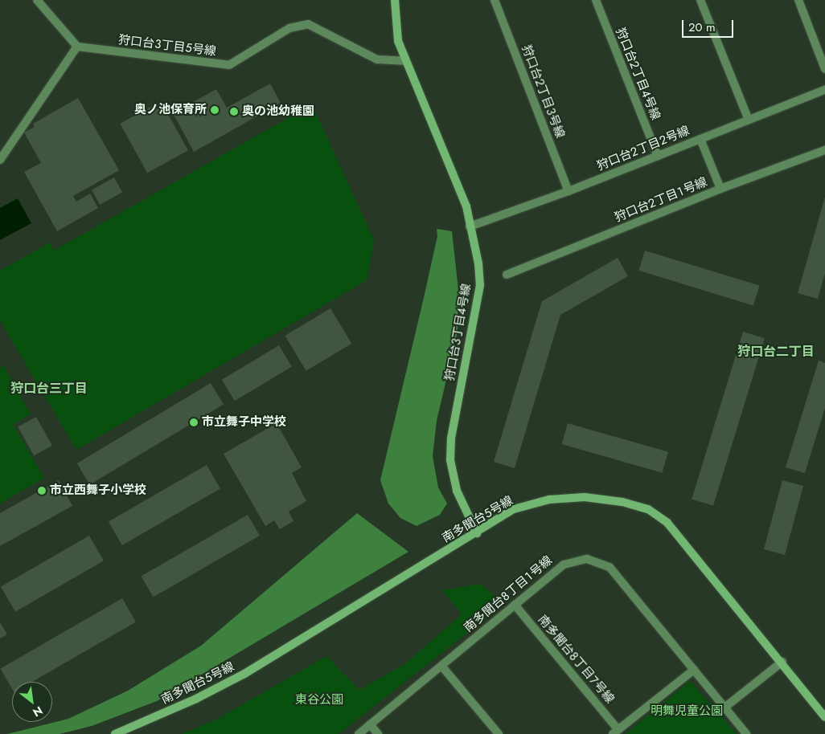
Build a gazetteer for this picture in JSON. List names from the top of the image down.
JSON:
{
  "streets": {
    "street": [
      "狩口台３丁目５号線",
      "狩口台２丁目４号線",
      "狩口台２丁目３号線",
      "狩口台２丁目２号線",
      "狩口台２丁目１号線",
      "狩口台３丁目４号線",
      "南多聞台５号線",
      "南多聞台８丁目１号線",
      "南多聞台８丁目７号線"
    ]
  },
  "crossings": [
    ["狩口台３丁目５号線", "狩口台３丁目４号線"],
    ["狩口台２丁目４号線", "狩口台２丁目２号線"],
    ["狩口台２丁目３号線", "狩口台２丁目２号線"],
    ["狩口台２丁目２号線", "狩口台３丁目４号線"],
    ["狩口台３丁目４号線", "南多聞台５号線"],
    ["南多聞台８丁目１号線", "南多聞台８丁目７号線"]
  ],
  "districts": ["狩口台二丁目", "狩口台三丁目"],
  "parks": ["東谷公園", "明舞児童公園"],
  "places": [
    "奥ノ池保育所",
    "奥の池幼稚園",
    "市立舞子中学校",
    "市立西舞子小学校"
  ],
  "scale_bar": "20 m",
  "north": "bottom right"
}
